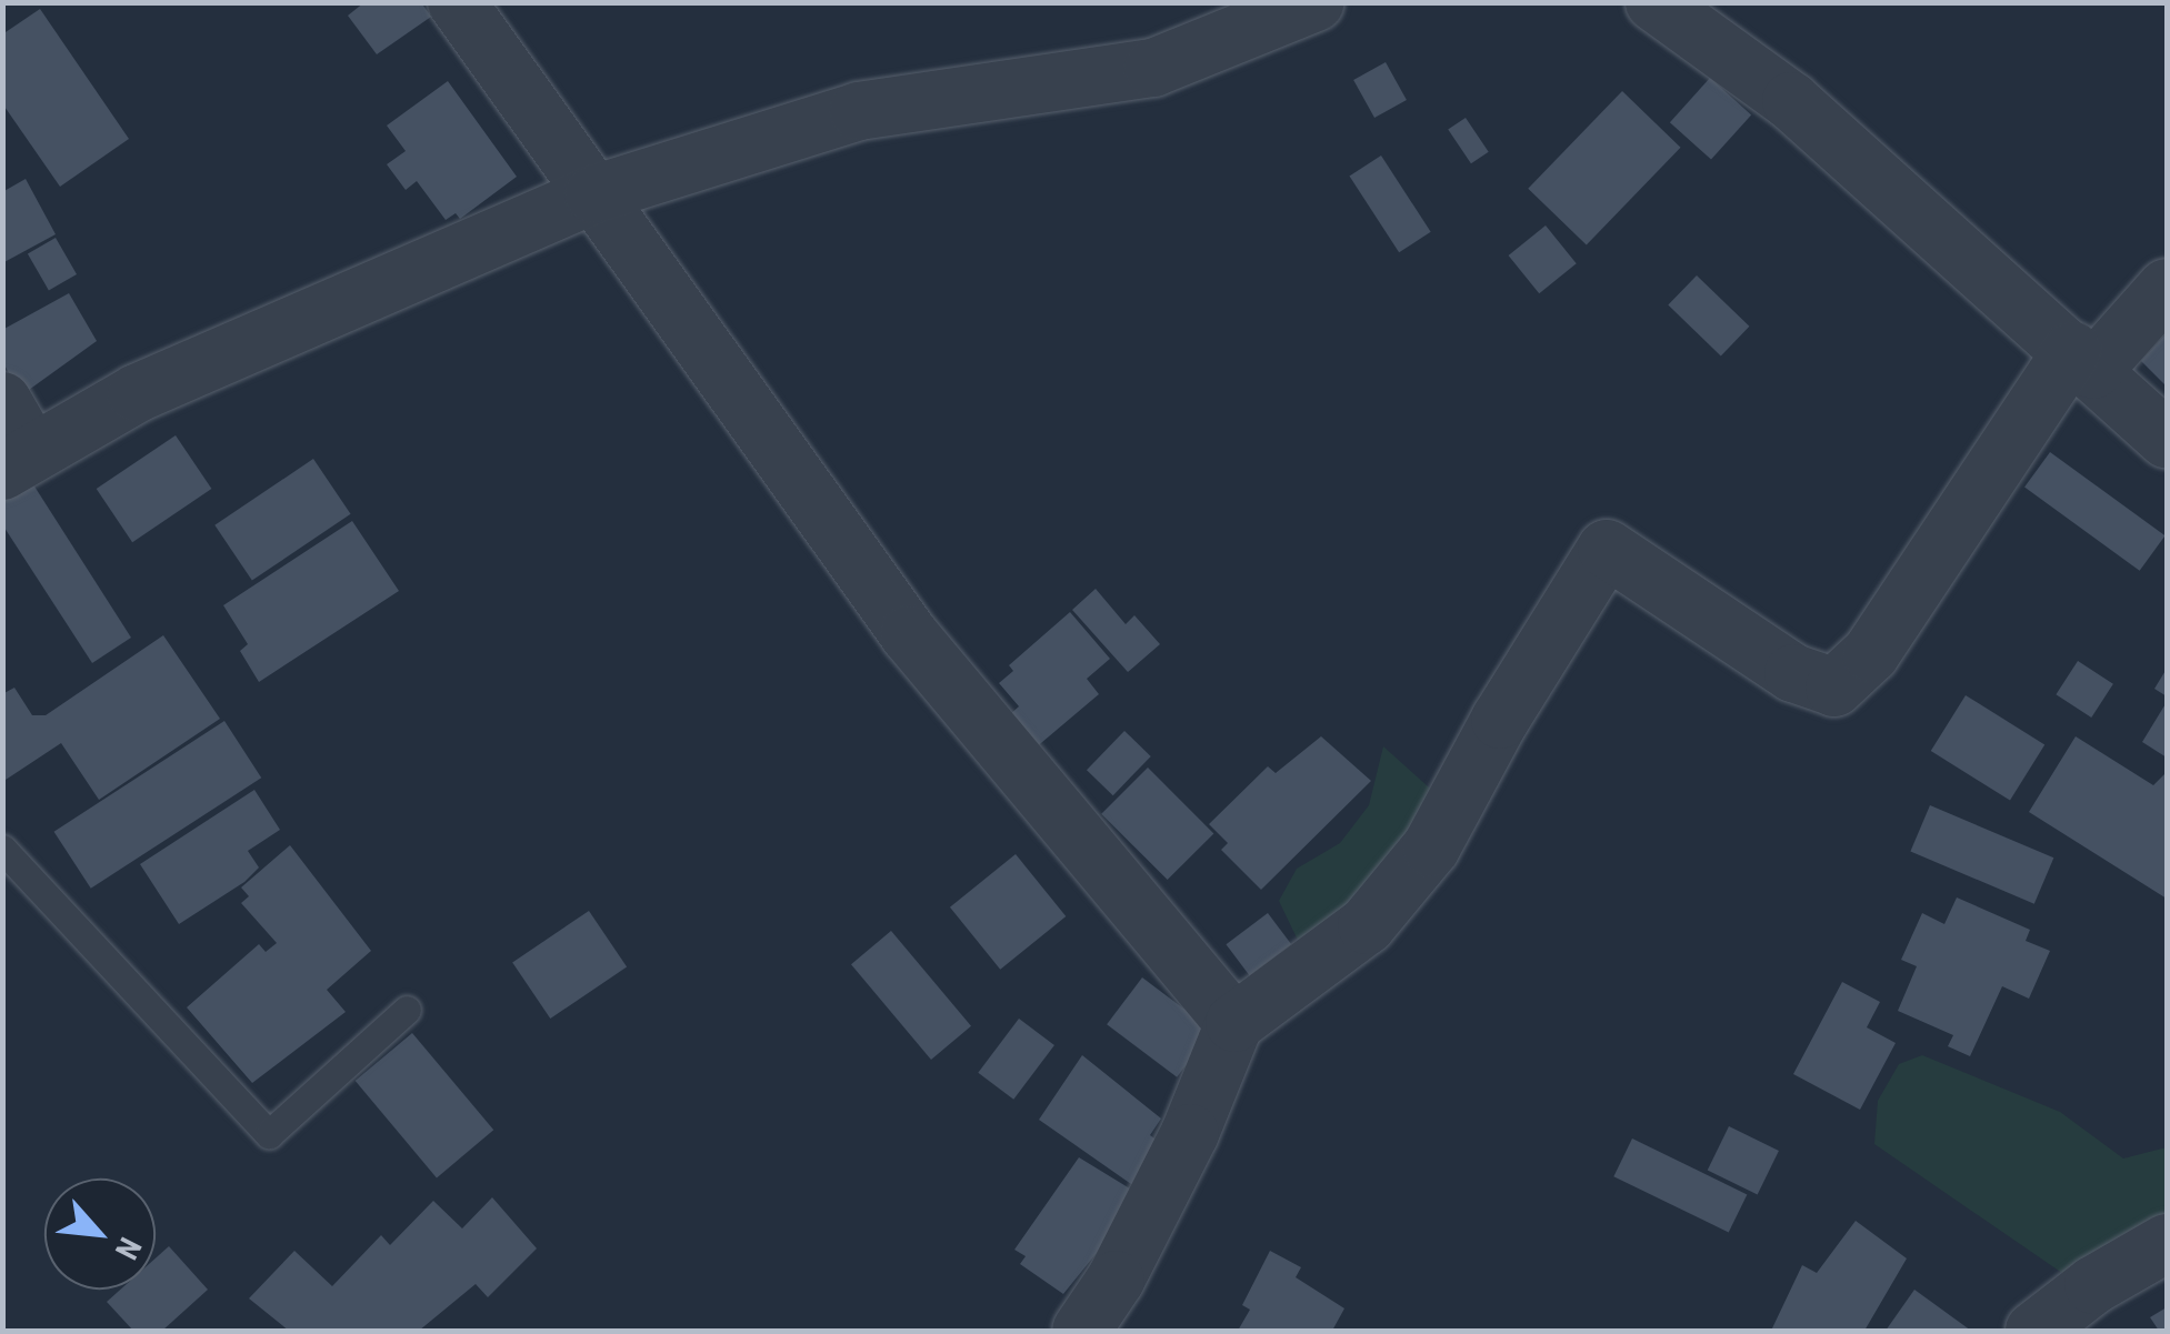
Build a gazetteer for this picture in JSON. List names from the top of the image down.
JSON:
{
  "north": "bottom right"
}
